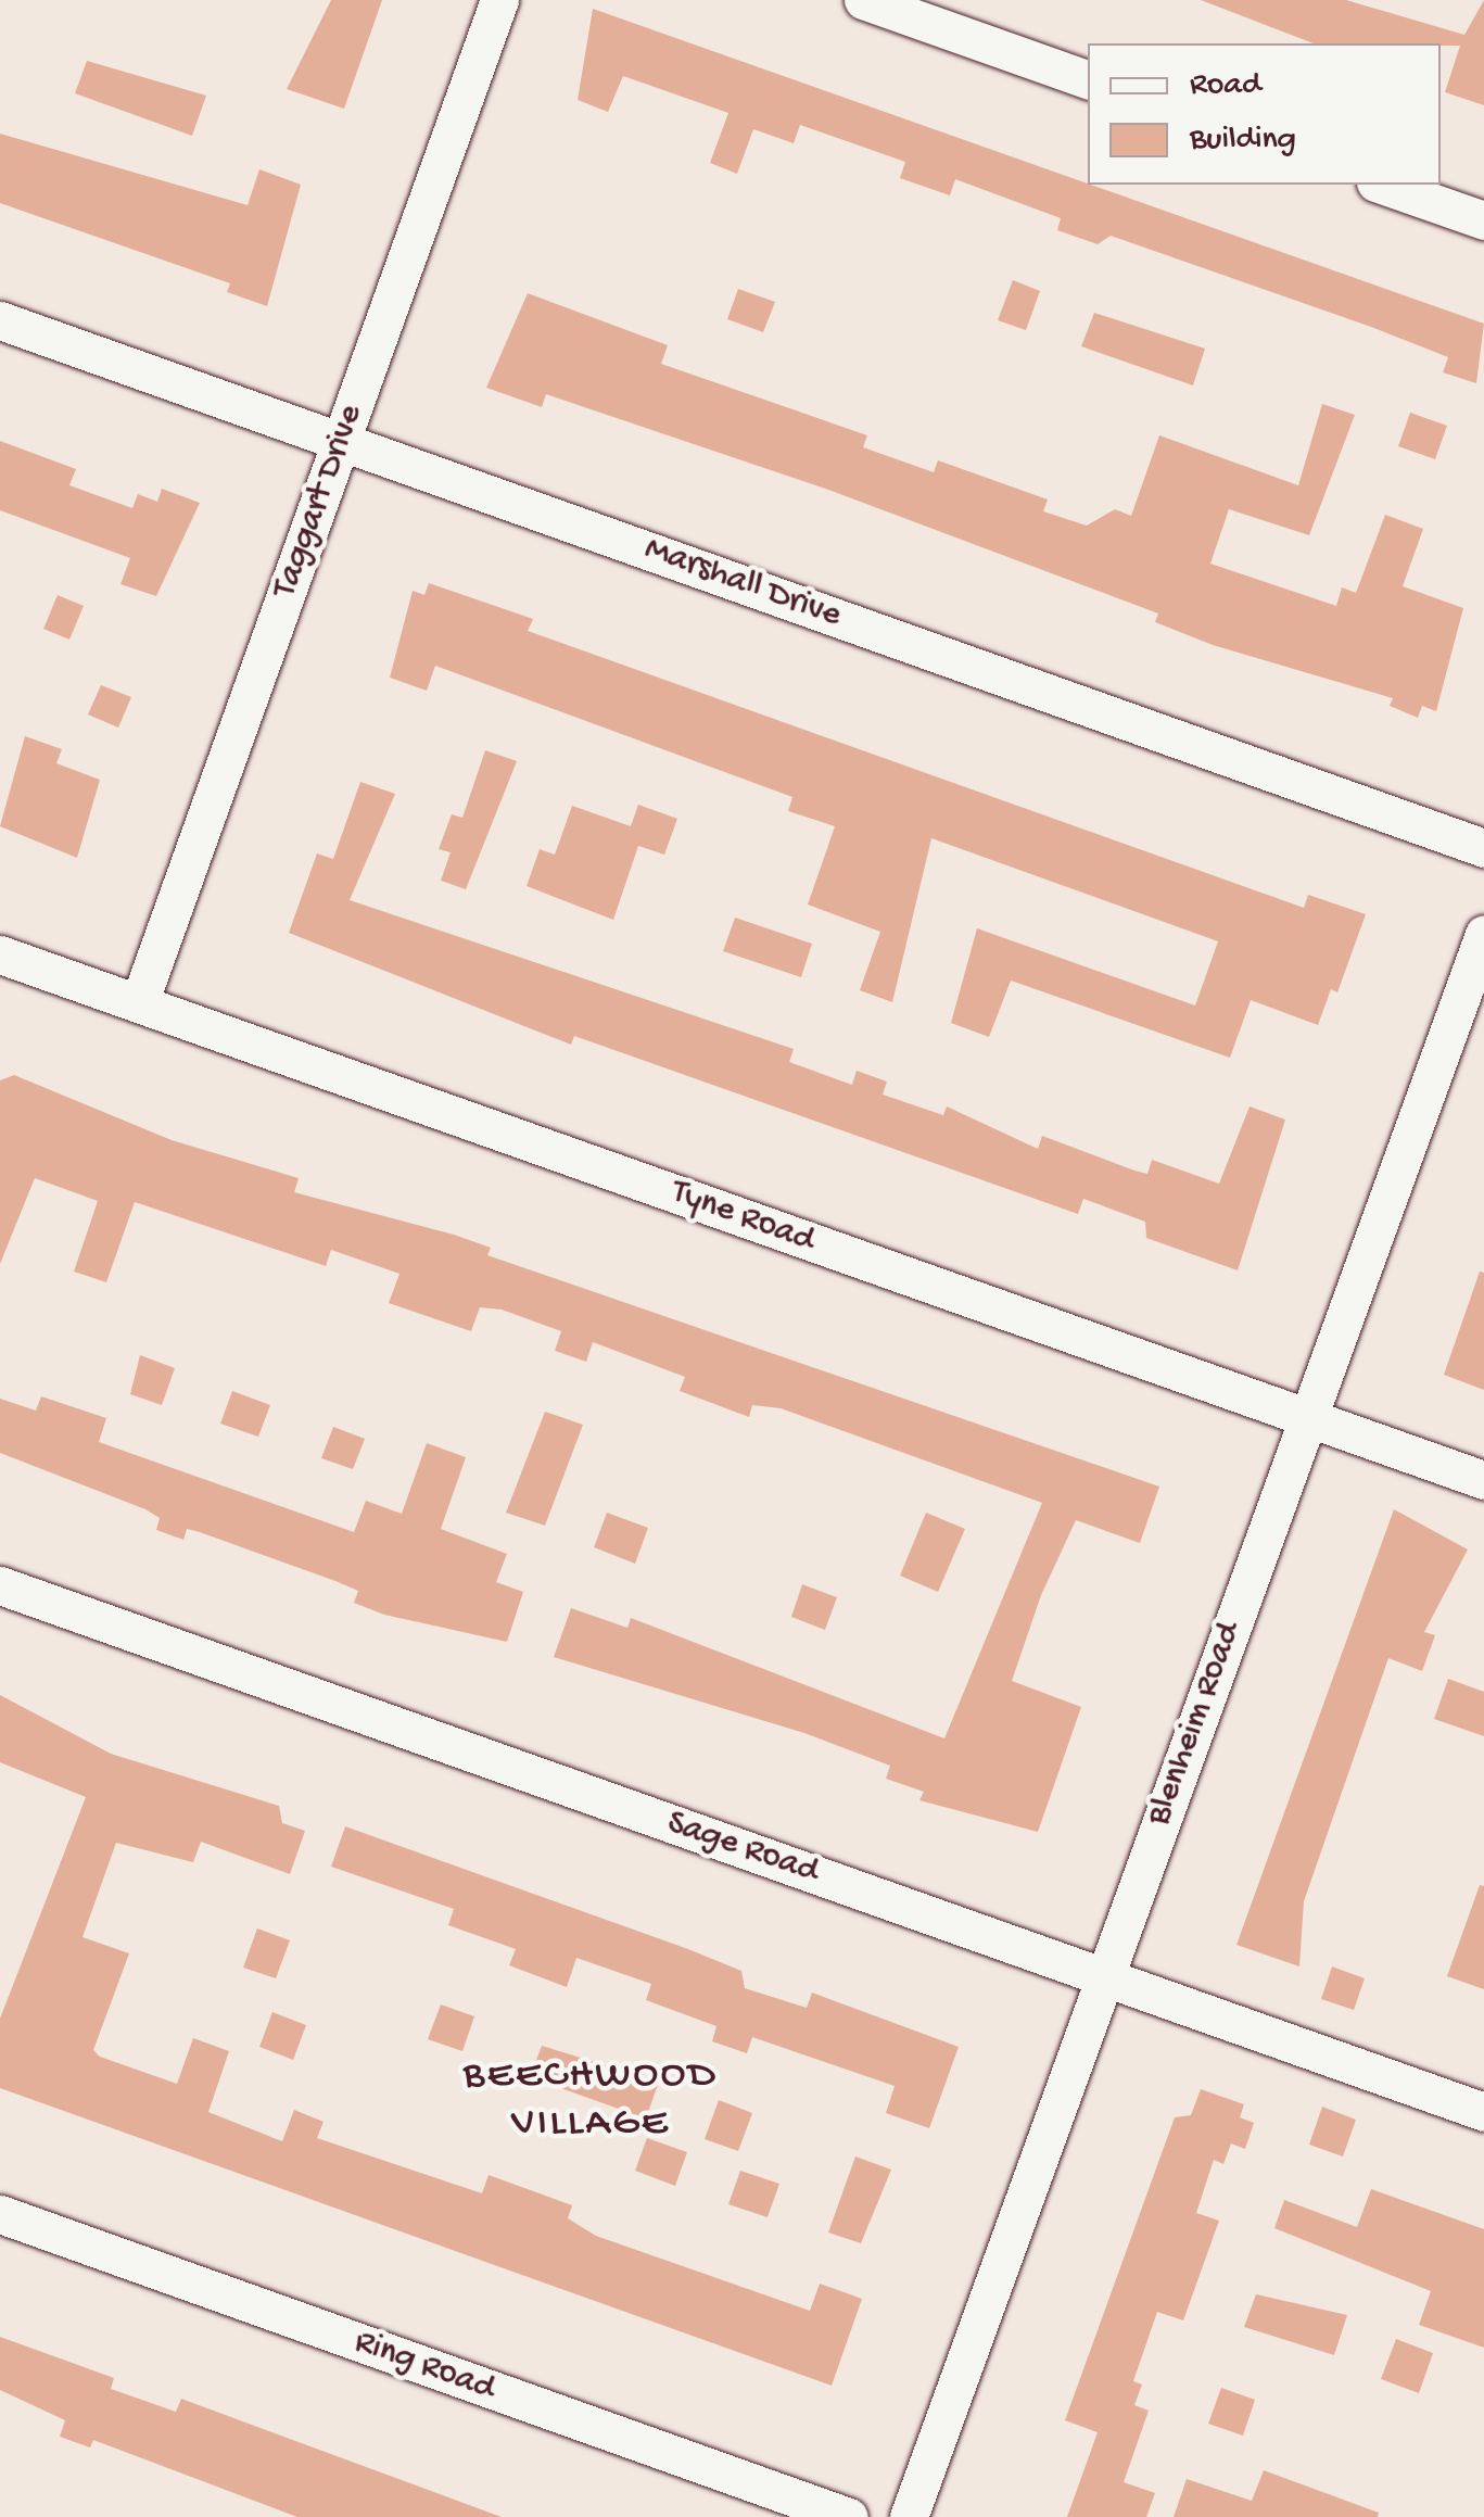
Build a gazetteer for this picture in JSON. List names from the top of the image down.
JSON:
{
  "streets": {
    "street": [
      "Taggart Drive",
      "Marshall Drive",
      "Tyne Road",
      "Blenheim Road",
      "Sage Road",
      "Ring Road"
    ]
  },
  "crossings": [
    ["Taggart Drive", "Marshall Drive"],
    ["Taggart Drive", "Tyne Road"],
    ["Tyne Road", "Blenheim Road"],
    ["Blenheim Road", "Sage Road"]
  ],
  "districts": ["BEECHWOOD VILLAGE"],
  "legend": ["Road", "Building"]
}
